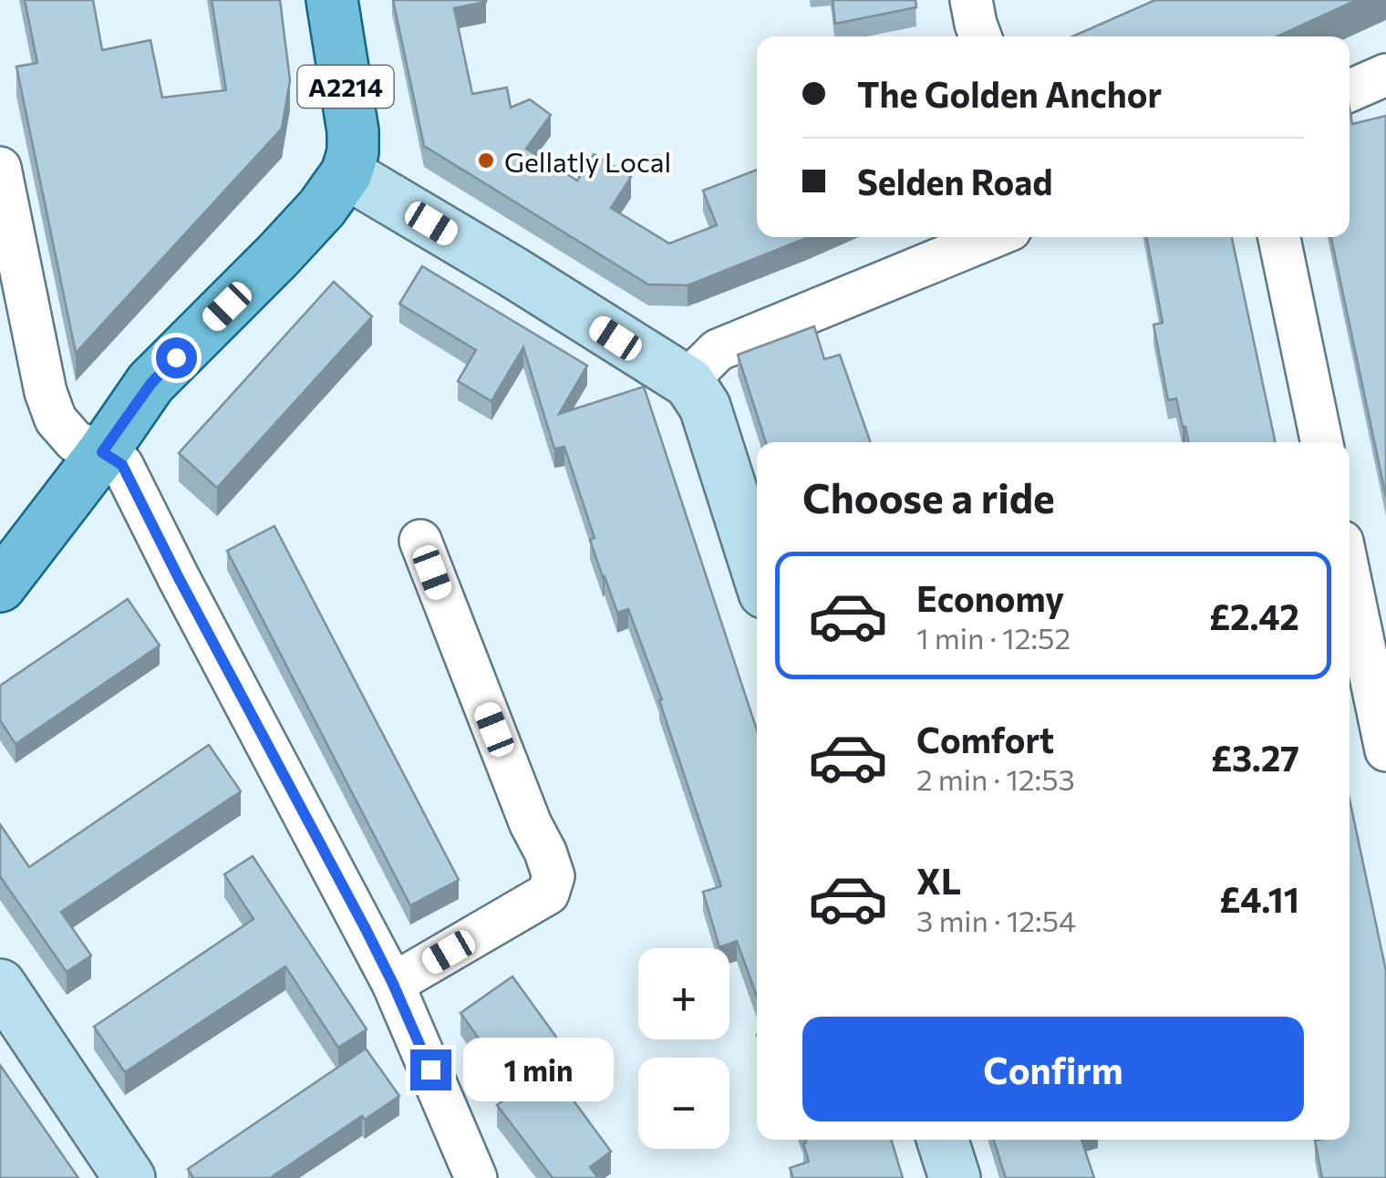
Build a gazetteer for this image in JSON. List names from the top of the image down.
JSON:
{
  "streets": {
    "main road": ["A2214"]
  },
  "places": ["Gellatly Local"],
  "page": {
    "banner": ["The Golden Anchor", "Selden Road"],
    "heading": "Choose a ride",
    "list": [
      {
        "name": "Economy",
        "note": "1 min · 12:52",
        "value": "£2.42"
      },
      {
        "name": "Comfort",
        "note": "2 min · 12:53",
        "value": "£3.27"
      },
      {
        "name": "XL",
        "note": "3 min · 12:54",
        "value": "£4.11"
      }
    ],
    "map_buttons": ["+", "−"],
    "buttons": "Confirm",
    "bubble": "1 min"
  }
}
